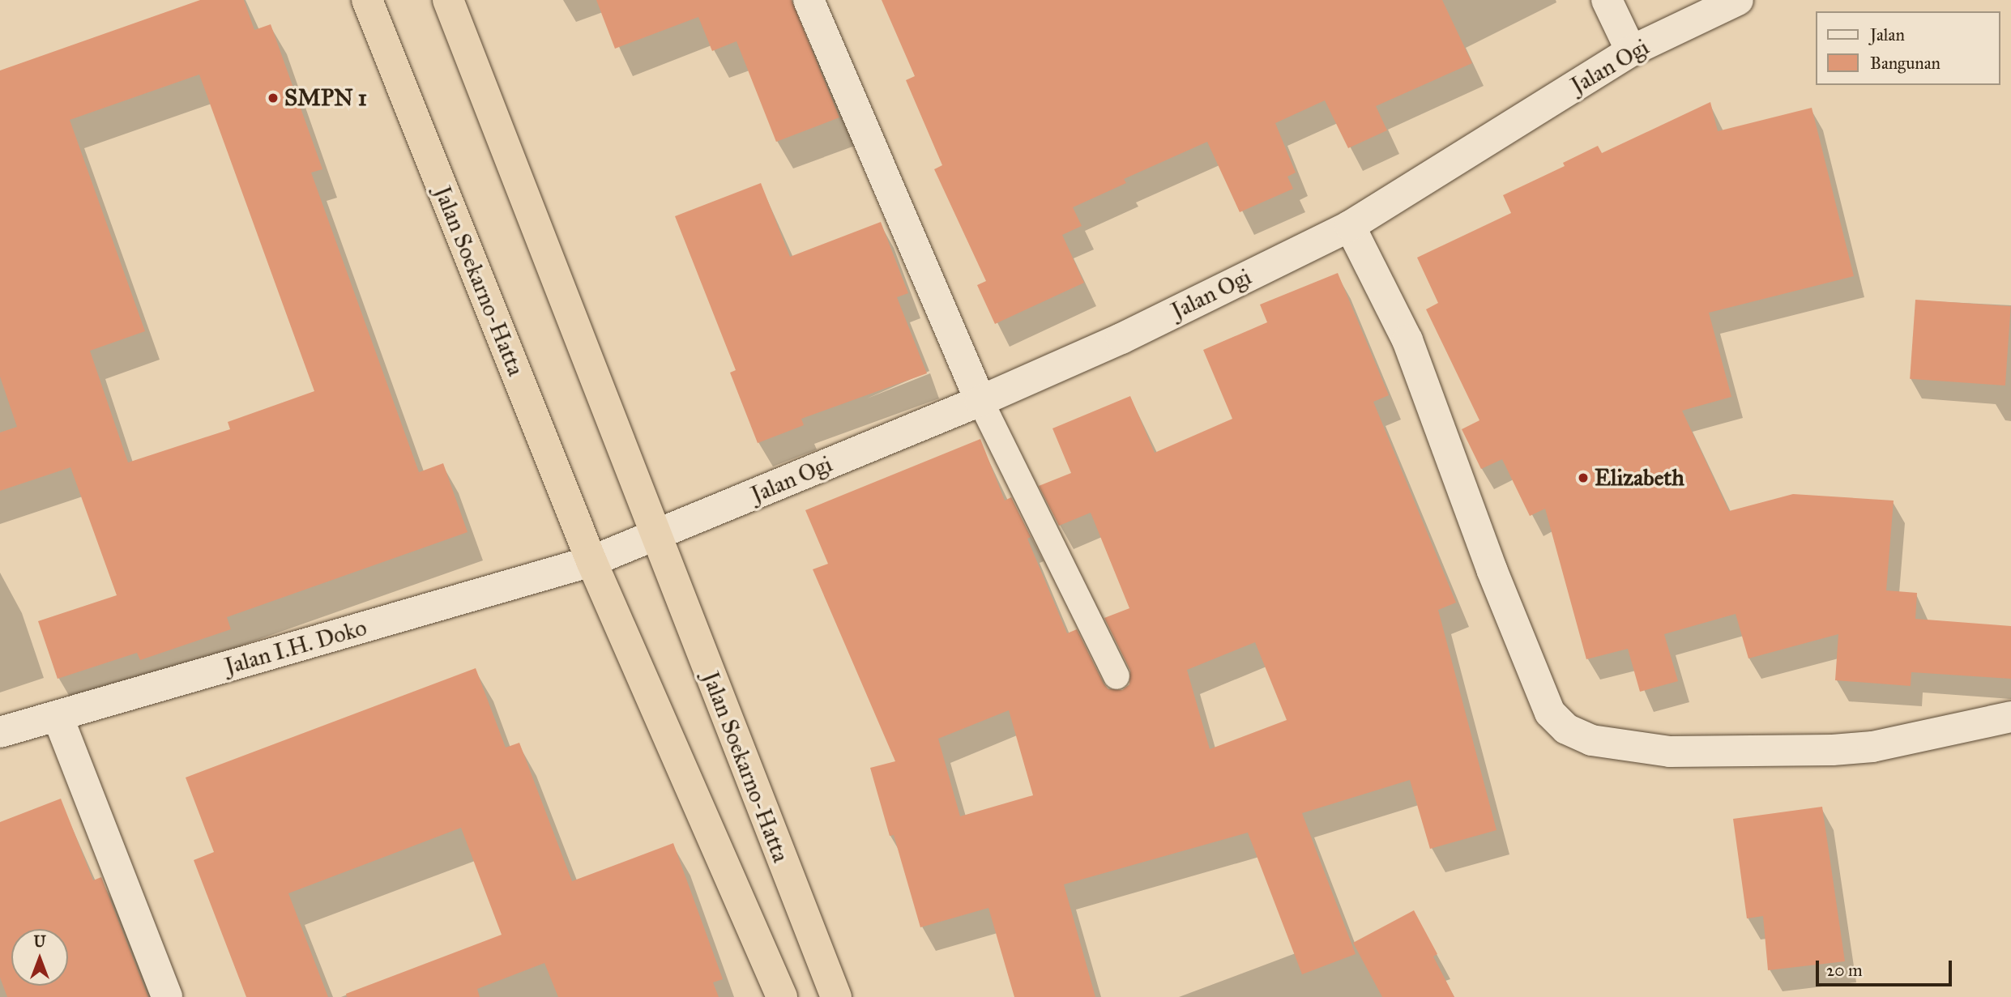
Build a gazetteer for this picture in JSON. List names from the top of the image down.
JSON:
{
  "streets": {
    "highway": ["Jalan Soekarno-Hatta"],
    "street": ["Jalan Ogi", "Jalan I.H. Doko"]
  },
  "crossings": [
    ["Jalan Ogi", "Jalan Soekarno-Hatta"],
    ["Jalan Soekarno-Hatta", "Jalan I.H. Doko"]
  ],
  "places": ["SMPN 1", "Elizabeth"],
  "legend": ["Jalan", "Bangunan"],
  "scale_bar": "20 m",
  "north": "top"
}
